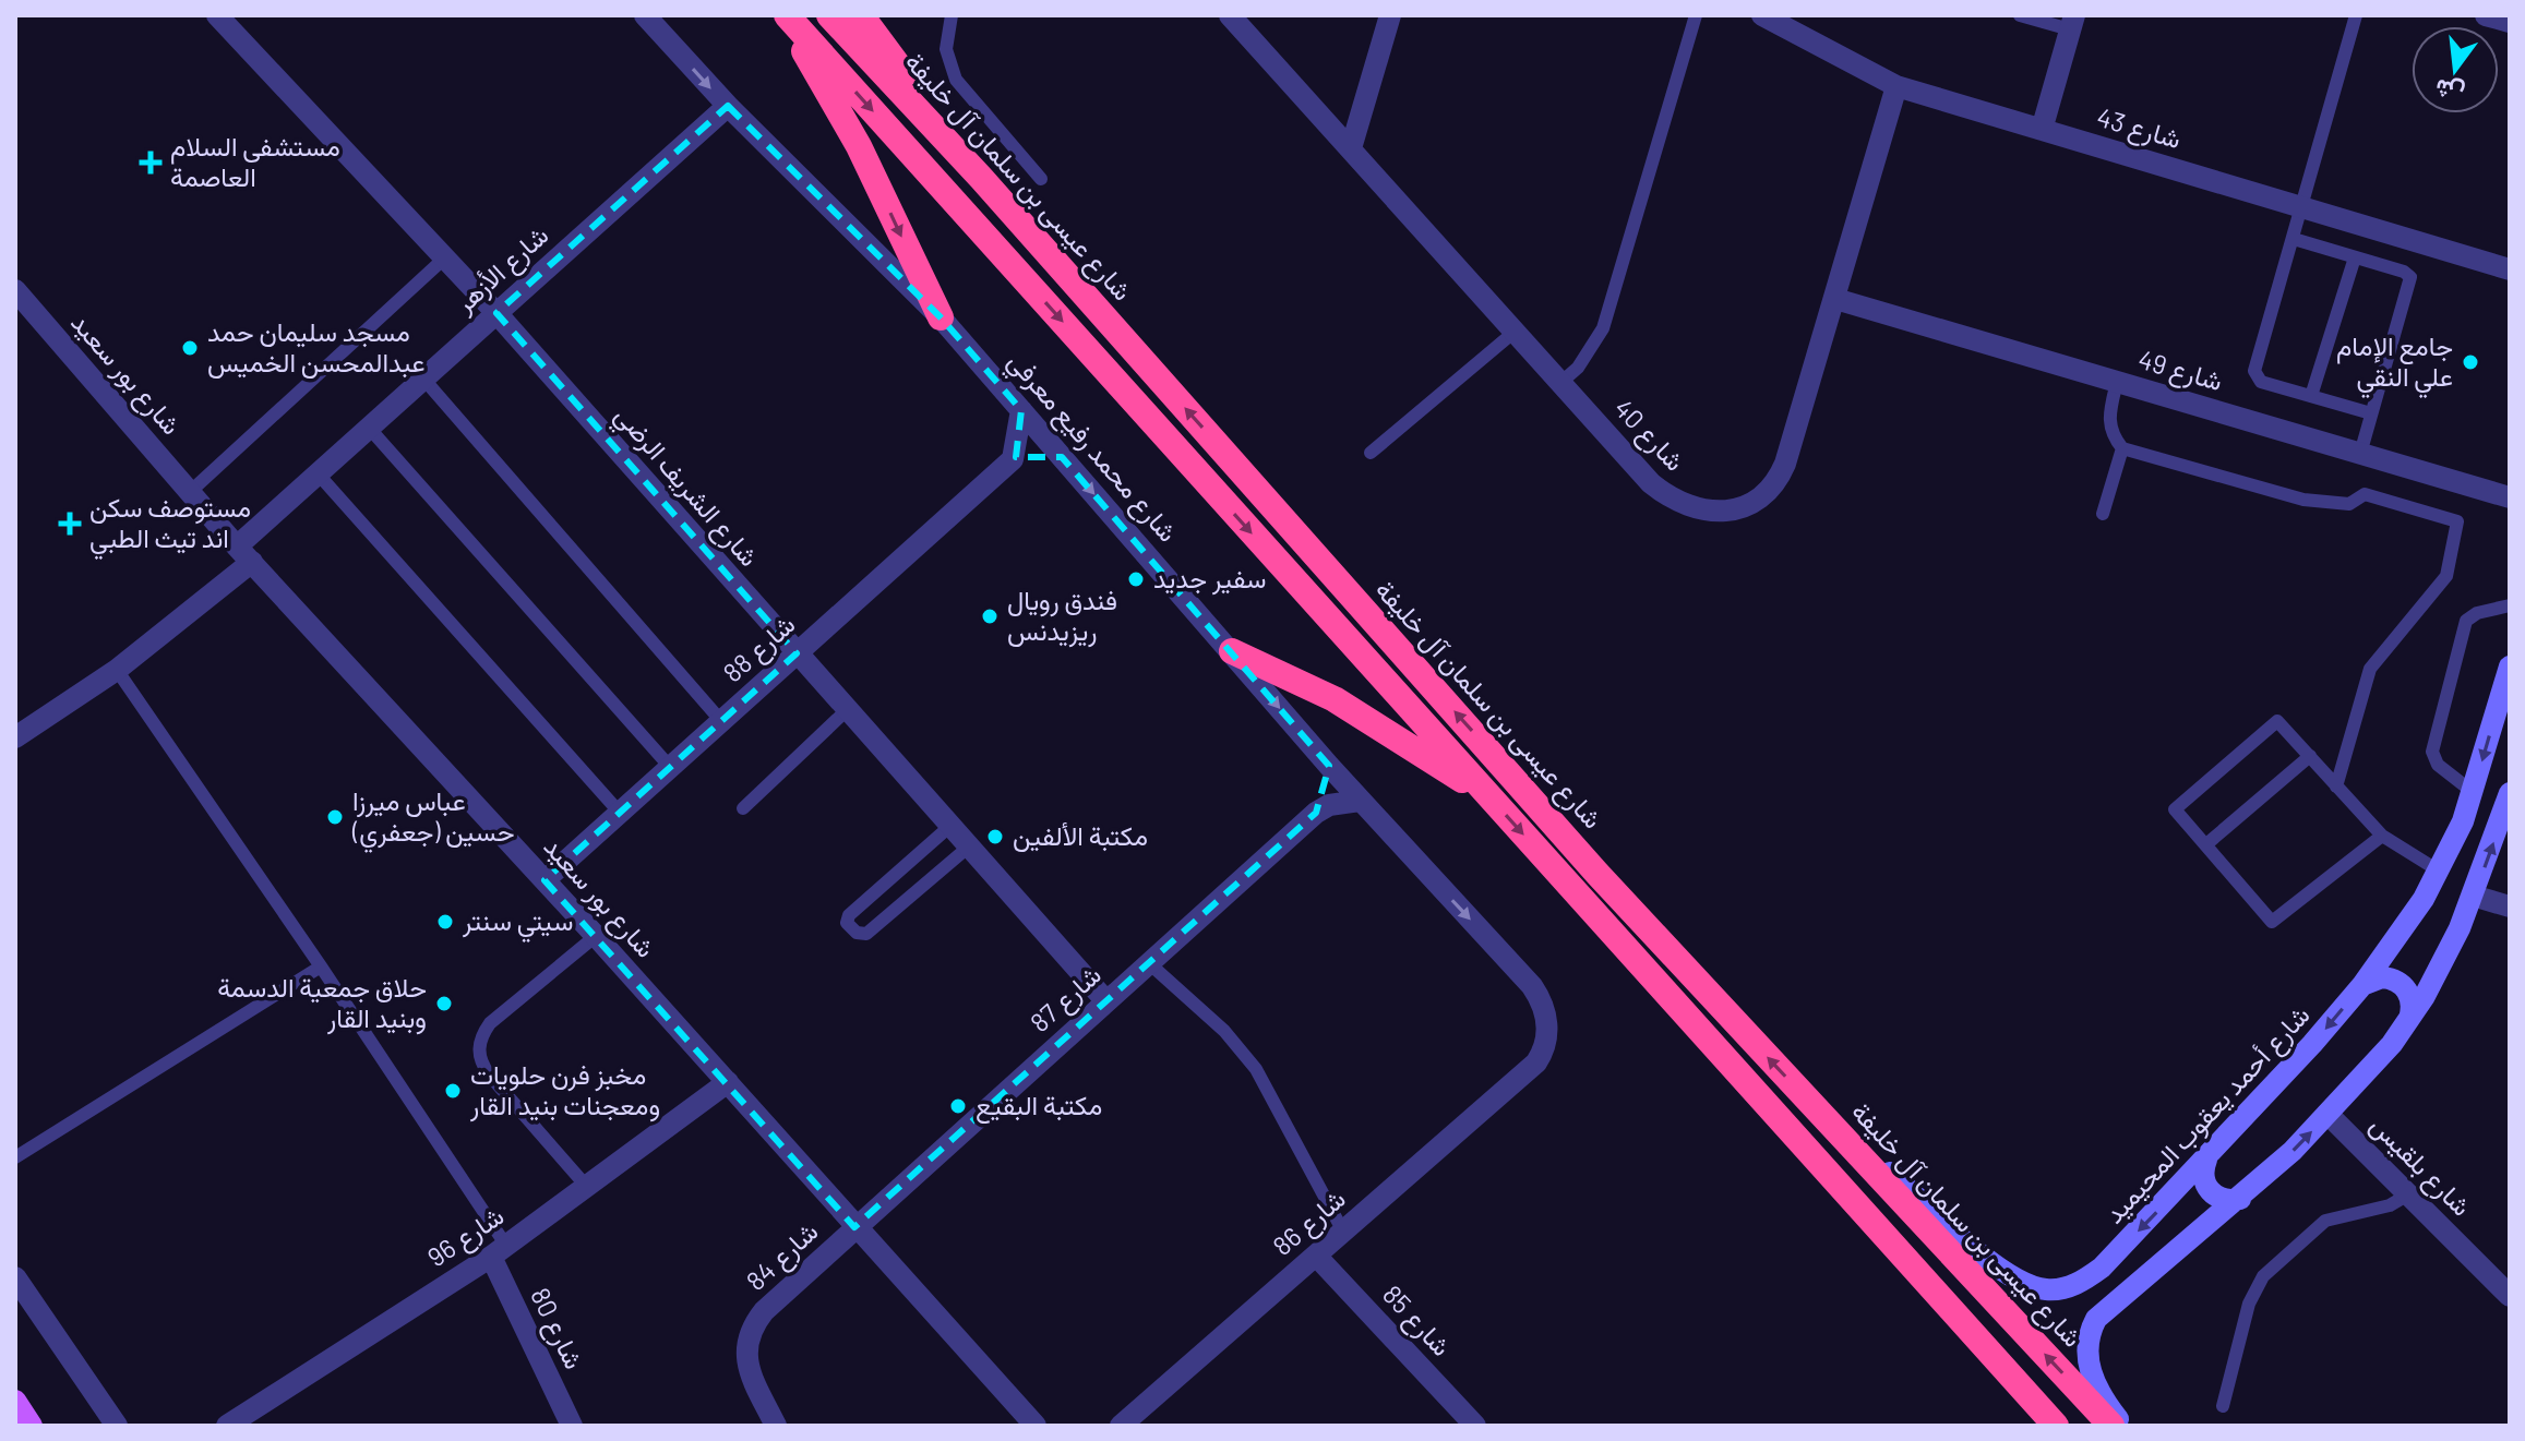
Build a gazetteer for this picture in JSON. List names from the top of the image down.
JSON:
{
  "streets": {
    "highway": ["شارع عيسى بن سلمان آل خليفة"],
    "street": [
      "شارع 43",
      "شارع الأزهر",
      "شارع 49",
      "شارع بور سعيد",
      "شارع 40",
      "شارع محمد رفيع معرفي",
      "شارع الشريف الرضي",
      "شارع 88",
      "شارع 87",
      "شارع أحمد يعقوب المحيميد",
      "شارع بلقيس",
      "شارع 86",
      "شارع 96",
      "شارع 84",
      "شارع 85",
      "شارع 80"
    ]
  },
  "crossings": [
    ["شارع 43", "شارع 40"],
    ["شارع عيسى بن سلمان آل خليفة", "شارع أحمد يعقوب المحيميد"],
    ["شارع الأزهر", "شارع بور سعيد"],
    ["شارع الأزهر", "شارع محمد رفيع معرفي"],
    ["شارع الأزهر", "شارع الشريف الرضي"],
    ["شارع 49", "شارع 40"],
    ["شارع بور سعيد", "شارع 88"],
    ["شارع بور سعيد", "شارع 87"],
    ["شارع بور سعيد", "شارع 96"],
    ["شارع بور سعيد", "شارع 84"],
    ["شارع محمد رفيع معرفي", "شارع 87"],
    ["شارع محمد رفيع معرفي", "شارع 86"],
    ["شارع الشريف الرضي", "شارع 88"],
    ["شارع الشريف الرضي", "شارع 87"],
    ["شارع 87", "شارع 84"],
    ["شارع 86", "شارع 85"],
    ["شارع 96", "شارع 80"]
  ],
  "one_way": ["شارع محمد رفيع معرفي"],
  "places": {
    "health": ["مستشفى السلام العاصمة", "مستوصف سكن اند تيث الطبي"],
    "other": [
      "مسجد سليمان حمد عبدالمحسن الخميس",
      "جامع الإمام علي النقي",
      "سفير جديد",
      "فندق رويال ريزيدنس",
      "عباس ميرزا حسين (جعفري)",
      "مكتبة الألفين",
      "سيتي سنتر",
      "حلاق جمعية الدسمة وبنيد القار",
      "مخبز فرن حلويات ومعجنات بنيد القار",
      "مكتبة البقيع"
    ]
  },
  "north": "bottom"
}
